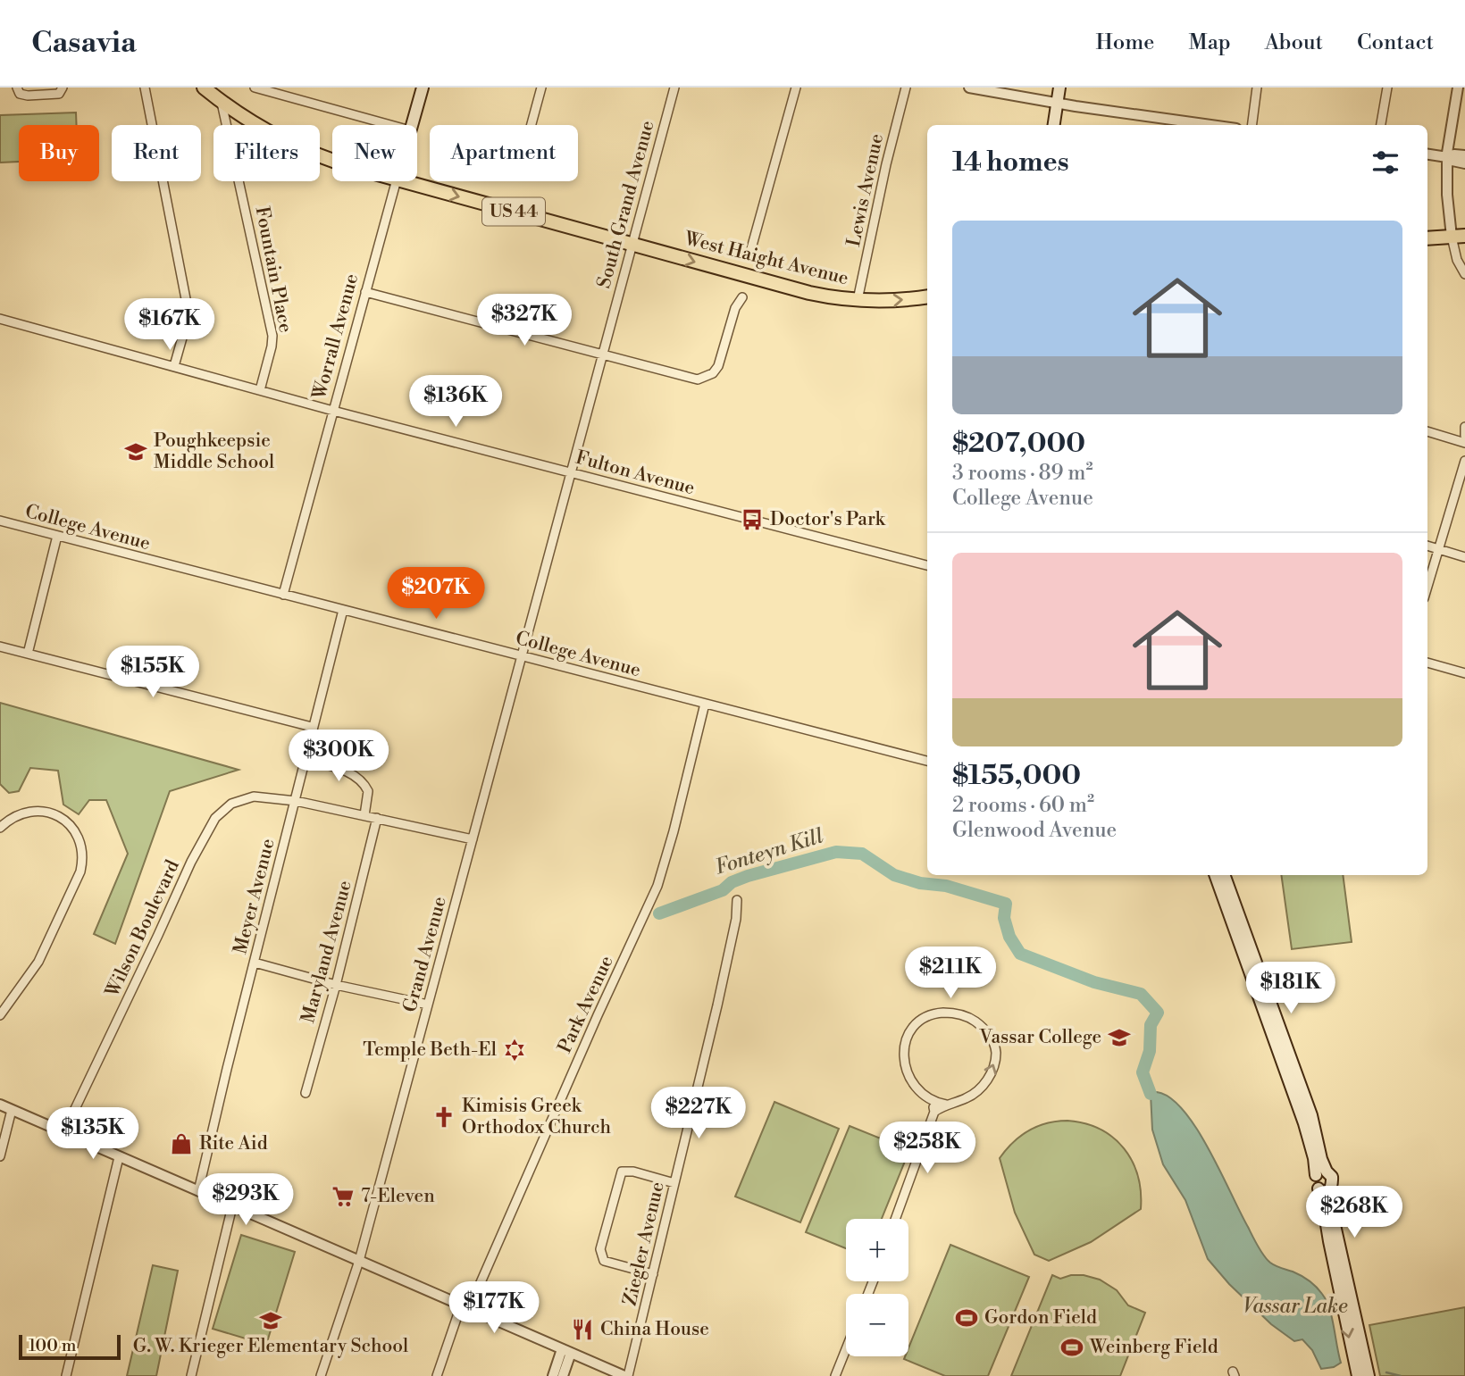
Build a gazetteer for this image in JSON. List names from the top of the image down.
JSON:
{
  "streets": {
    "highway": ["US 44", "West Haight Avenue"],
    "main road": ["Worrall Avenue"],
    "street": [
      "Lewis Avenue",
      "South Grand Avenue",
      "Fountain Place",
      "Fulton Avenue",
      "College Avenue",
      "Meyer Avenue",
      "Wilson Boulevard",
      "Maryland Avenue",
      "Grand Avenue",
      "Park Avenue",
      "Ziegler Avenue"
    ]
  },
  "crossings": [
    ["Lewis Avenue", "West Haight Avenue"],
    ["South Grand Avenue", "US 44"],
    ["South Grand Avenue", "West Haight Avenue"],
    ["South Grand Avenue", "Fulton Avenue"],
    ["South Grand Avenue", "College Avenue"],
    ["South Grand Avenue", "Grand Avenue"],
    ["US 44", "West Haight Avenue"],
    ["US 44", "Fountain Place"],
    ["Fountain Place", "Fulton Avenue"],
    ["Worrall Avenue", "Fulton Avenue"],
    ["Worrall Avenue", "College Avenue"],
    ["College Avenue", "Meyer Avenue"],
    ["College Avenue", "Grand Avenue"],
    ["College Avenue", "Park Avenue"],
    ["Meyer Avenue", "Wilson Boulevard"],
    ["Wilson Boulevard", "Maryland Avenue"],
    ["Wilson Boulevard", "Grand Avenue"]
  ],
  "one_way": ["West Haight Avenue"],
  "water": ["Fonteyn Kill", "Vassar Lake"],
  "places": {
    "school or university": ["Poughkeepsie Middle School", "Vassar College", "G. W. Krieger Elementary School"],
    "bus stop": ["Doctor's Park"],
    "synagogue": ["Temple Beth-El"],
    "church": ["Kimisis Greek Orthodox Church"],
    "shop": ["Rite Aid"],
    "supermarket": ["7-Eleven"],
    "sports": ["Gordon Field", "Weinberg Field"],
    "restaurant": ["China House"]
  },
  "scale_bar": "100 m",
  "page": {
    "header": "Casavia",
    "nav": [
      "Home",
      "Map",
      "About",
      "Contact"
    ],
    "chip": [
      "Buy",
      "Rent",
      "Filters",
      "New",
      "Apartment"
    ],
    "heading": "14 homes",
    "list": [
      {
        "name": "$207,000",
        "note": "3 rooms · 89 m² · College Avenue"
      },
      {
        "name": "$155,000",
        "note": "2 rooms · 60 m² · Glenwood Avenue"
      }
    ],
    "price": [
      "$327K",
      "$167K",
      "$136K",
      "$207K",
      "$155K",
      "$300K",
      "$211K",
      "$181K",
      "$227K",
      "$135K",
      "$258K",
      "$293K",
      "$268K",
      "$177K"
    ],
    "map_buttons": ["+", "−"],
    "scale": "100 m"
  }
}
